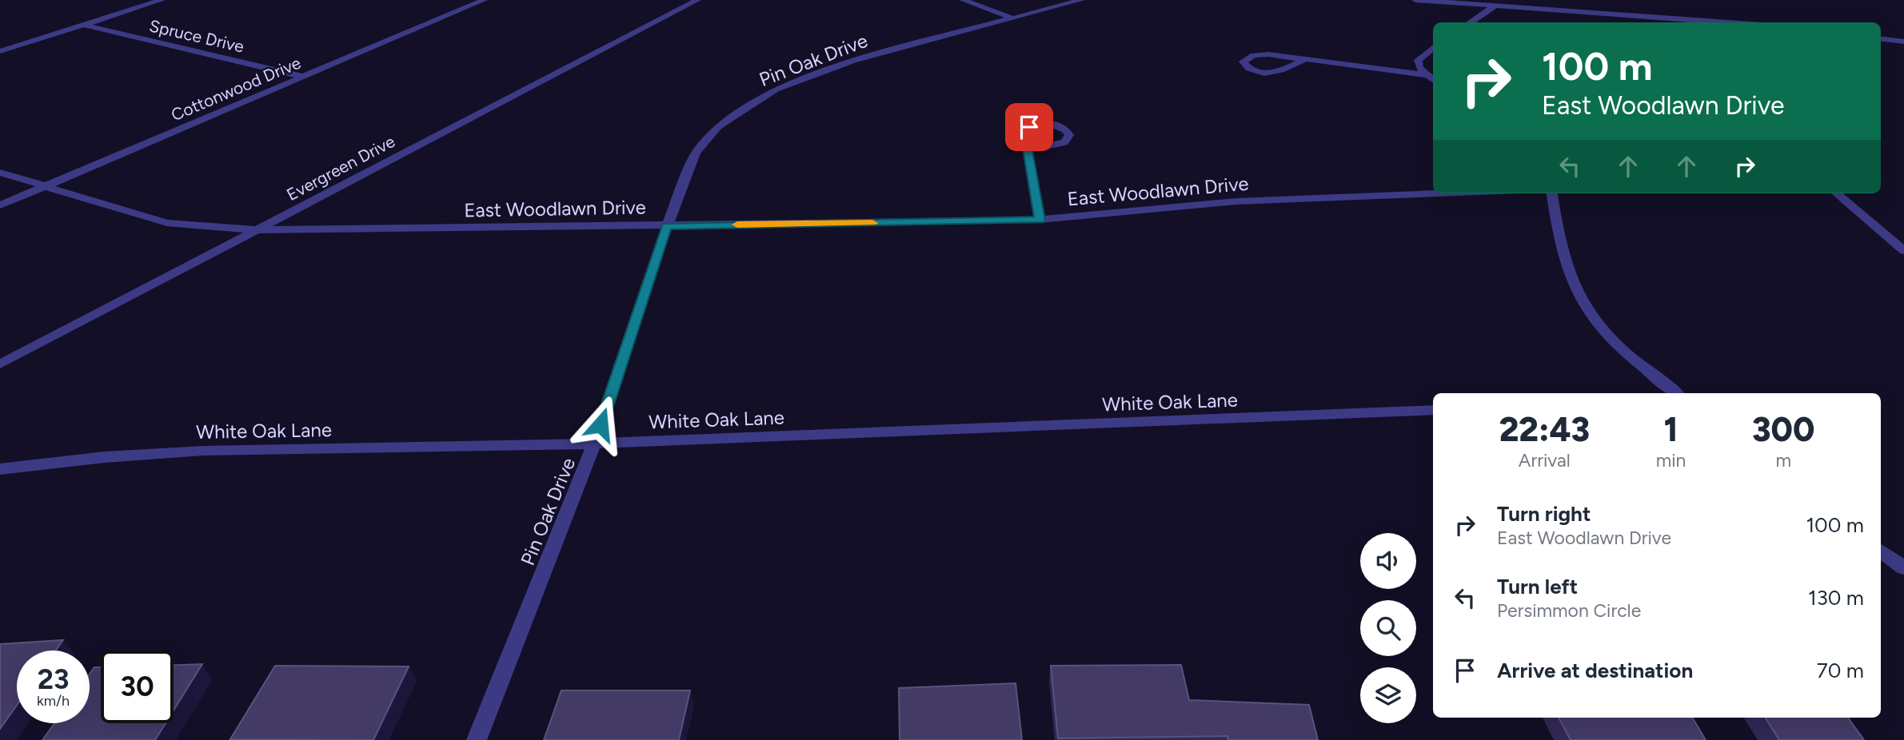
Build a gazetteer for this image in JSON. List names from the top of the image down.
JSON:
{
  "streets": {
    "street": [
      "Spruce Drive",
      "Pin Oak Drive",
      "Cottonwood Drive",
      "Evergreen Drive",
      "East Woodlawn Drive",
      "White Oak Lane"
    ]
  },
  "crossings": [
    ["Spruce Drive", "Cottonwood Drive"],
    ["Pin Oak Drive", "East Woodlawn Drive"],
    ["Pin Oak Drive", "White Oak Lane"],
    ["Cottonwood Drive", "East Woodlawn Drive"],
    ["Evergreen Drive", "East Woodlawn Drive"]
  ],
  "page": {
    "turn": ["100 m", "East Woodlawn Drive"],
    "eta": [
      "22:43",
      "Arrival",
      "1",
      "min",
      "300",
      "m"
    ],
    "list": [
      {
        "name": "Turn right",
        "note": "East Woodlawn Drive",
        "value": "100 m"
      },
      {
        "name": "Turn left",
        "note": "Persimmon Circle",
        "value": "130 m"
      },
      {
        "name": "Arrive at destination",
        "value": "70 m"
      }
    ],
    "speed": "23 km/h",
    "limit": "30"
  }
}
